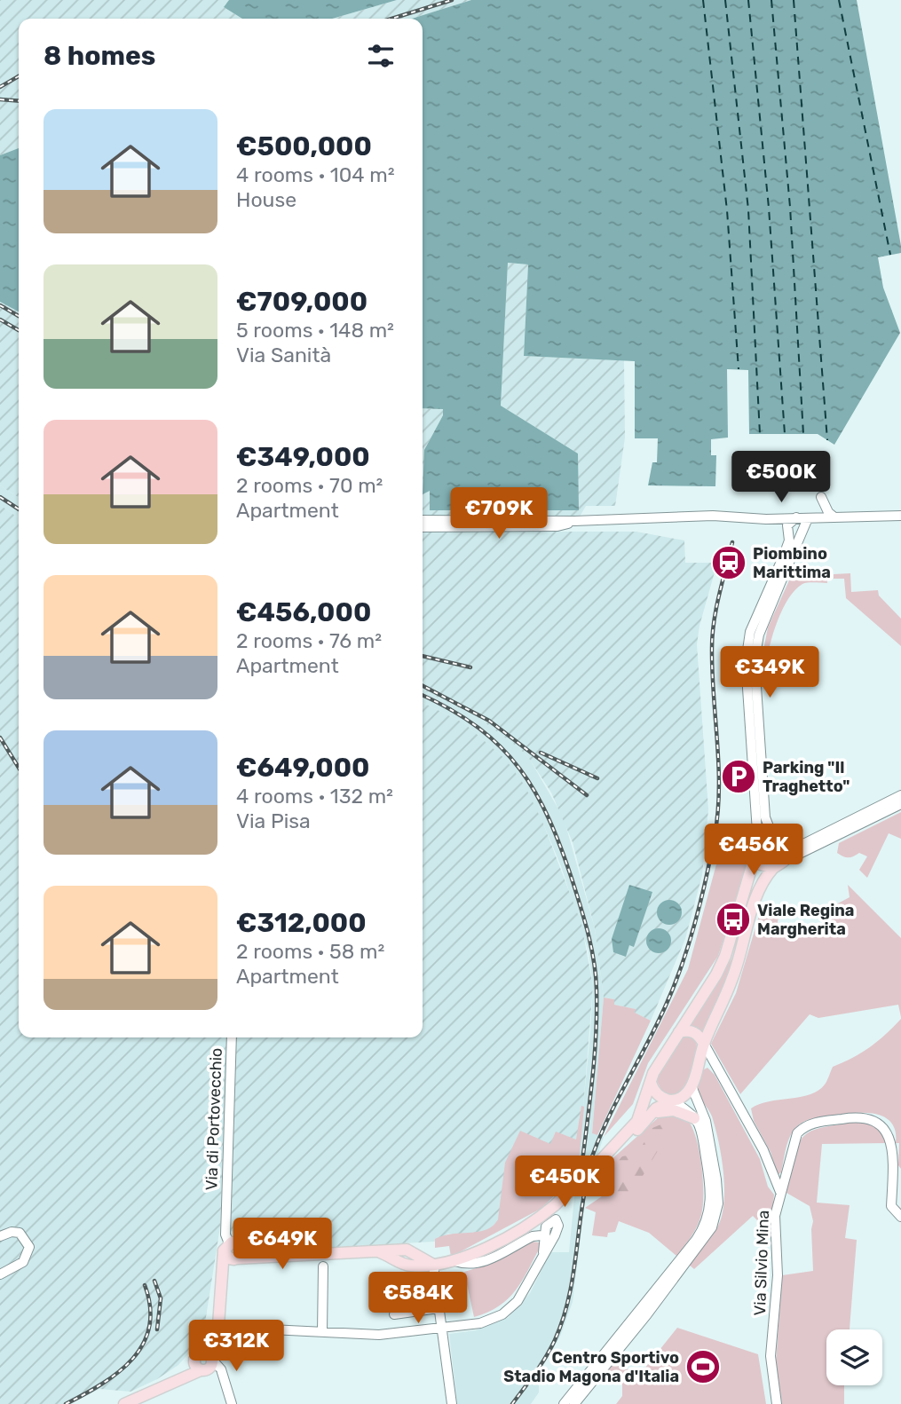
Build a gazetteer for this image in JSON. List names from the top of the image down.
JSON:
{
  "streets": {
    "main road": ["Via di Portovecchio"],
    "street": ["Via Silvio Mina"]
  },
  "places": {
    "station": ["Piombino Marittima"],
    "parking": ["Parking \"Il Traghetto\""],
    "bus stop": ["Viale Regina Margherita"],
    "sports": ["Centro Sportivo Stadio Magona d'Italia"]
  },
  "page": {
    "heading": "8 homes",
    "list": [
      {
        "name": "€500,000",
        "note": "4 rooms · 104 m² · House"
      },
      {
        "name": "€709,000",
        "note": "5 rooms · 148 m² · Via Sanità"
      },
      {
        "name": "€349,000",
        "note": "2 rooms · 70 m² · Apartment"
      },
      {
        "name": "€456,000",
        "note": "2 rooms · 76 m² · Apartment"
      },
      {
        "name": "€649,000",
        "note": "4 rooms · 132 m² · Via Pisa"
      },
      {
        "name": "€312,000",
        "note": "2 rooms · 58 m² · Apartment"
      }
    ],
    "price": [
      "€500K",
      "€709K",
      "€349K",
      "€456K",
      "€450K",
      "€649K",
      "€584K",
      "€312K"
    ]
  }
}
